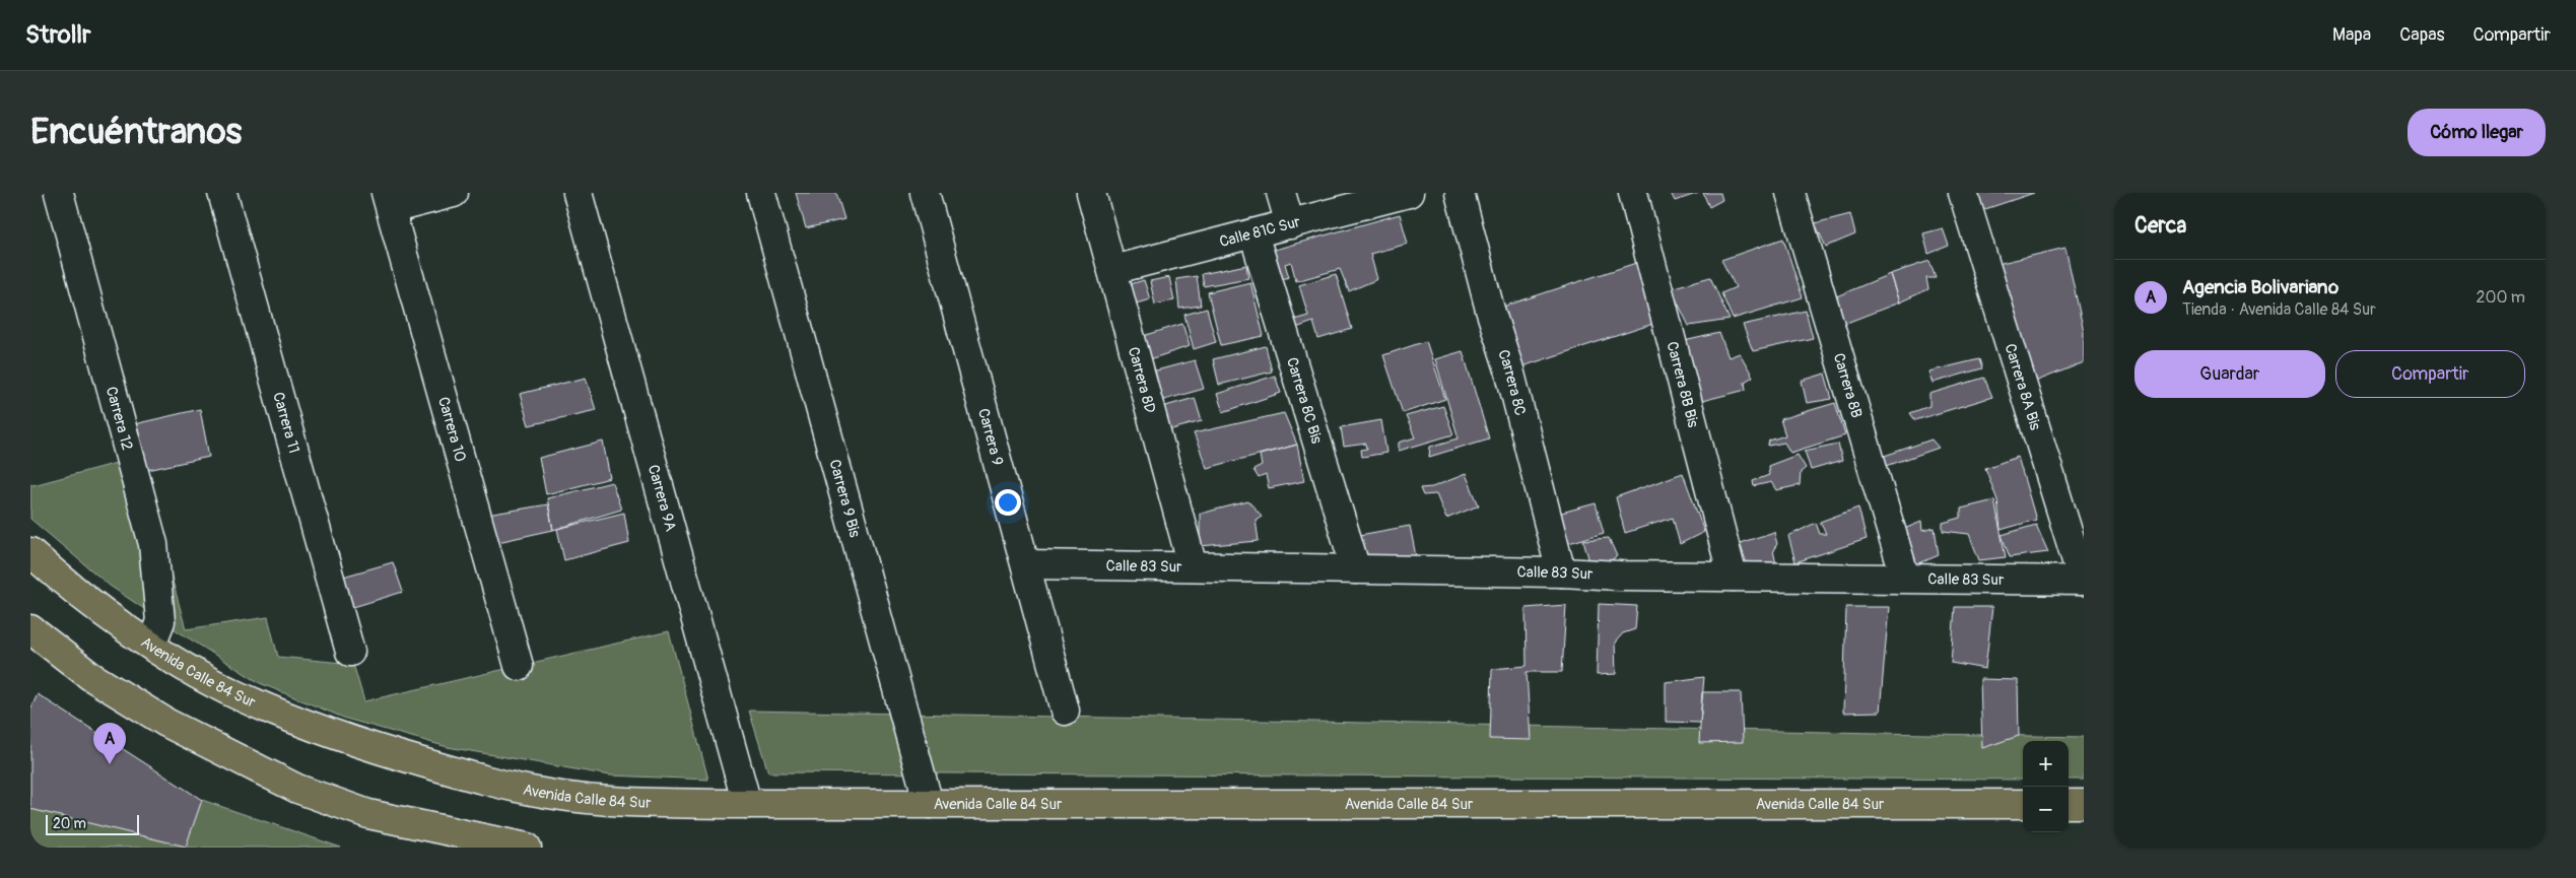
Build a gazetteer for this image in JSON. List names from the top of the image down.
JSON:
{
  "streets": {
    "highway": ["Avenida Calle 84 Sur"],
    "street": [
      "Calle 81C Sur",
      "Carrera 8D",
      "Carrera 8C",
      "Carrera 8B Bis",
      "Carrera 8B",
      "Carrera 8A Bis",
      "Carrera 8C Bis",
      "Carrera 12",
      "Carrera 11",
      "Carrera 10",
      "Carrera 9",
      "Carrera 9A",
      "Carrera 9 Bis",
      "Calle 83 Sur"
    ]
  },
  "crossings": [
    ["Calle 81C Sur", "Carrera 8D"],
    ["Calle 81C Sur", "Carrera 8C Bis"],
    ["Carrera 8D", "Calle 83 Sur"],
    ["Carrera 8C", "Calle 83 Sur"],
    ["Carrera 8B Bis", "Calle 83 Sur"],
    ["Carrera 8B", "Calle 83 Sur"],
    ["Carrera 8A Bis", "Calle 83 Sur"],
    ["Carrera 8C Bis", "Calle 83 Sur"],
    ["Carrera 12", "Avenida Calle 84 Sur"],
    ["Carrera 9", "Calle 83 Sur"],
    ["Carrera 9A", "Avenida Calle 84 Sur"],
    ["Carrera 9 Bis", "Avenida Calle 84 Sur"]
  ],
  "scale_bar": "20 m",
  "page": {
    "header": "Strollr",
    "nav": ["Mapa", "Capas", "Compartir"],
    "buttons": [
      "Cómo llegar",
      ["Guardar", "Compartir"]
    ],
    "title": "Encuéntranos",
    "heading": "Cerca",
    "list": [
      {
        "mark": "A",
        "name": "Agencia Bolivariano",
        "note": "Tienda · Avenida Calle 84 Sur",
        "value": "200 m"
      }
    ],
    "pins": "A",
    "map_buttons": ["+", "−"],
    "scale": "20 m"
  }
}
